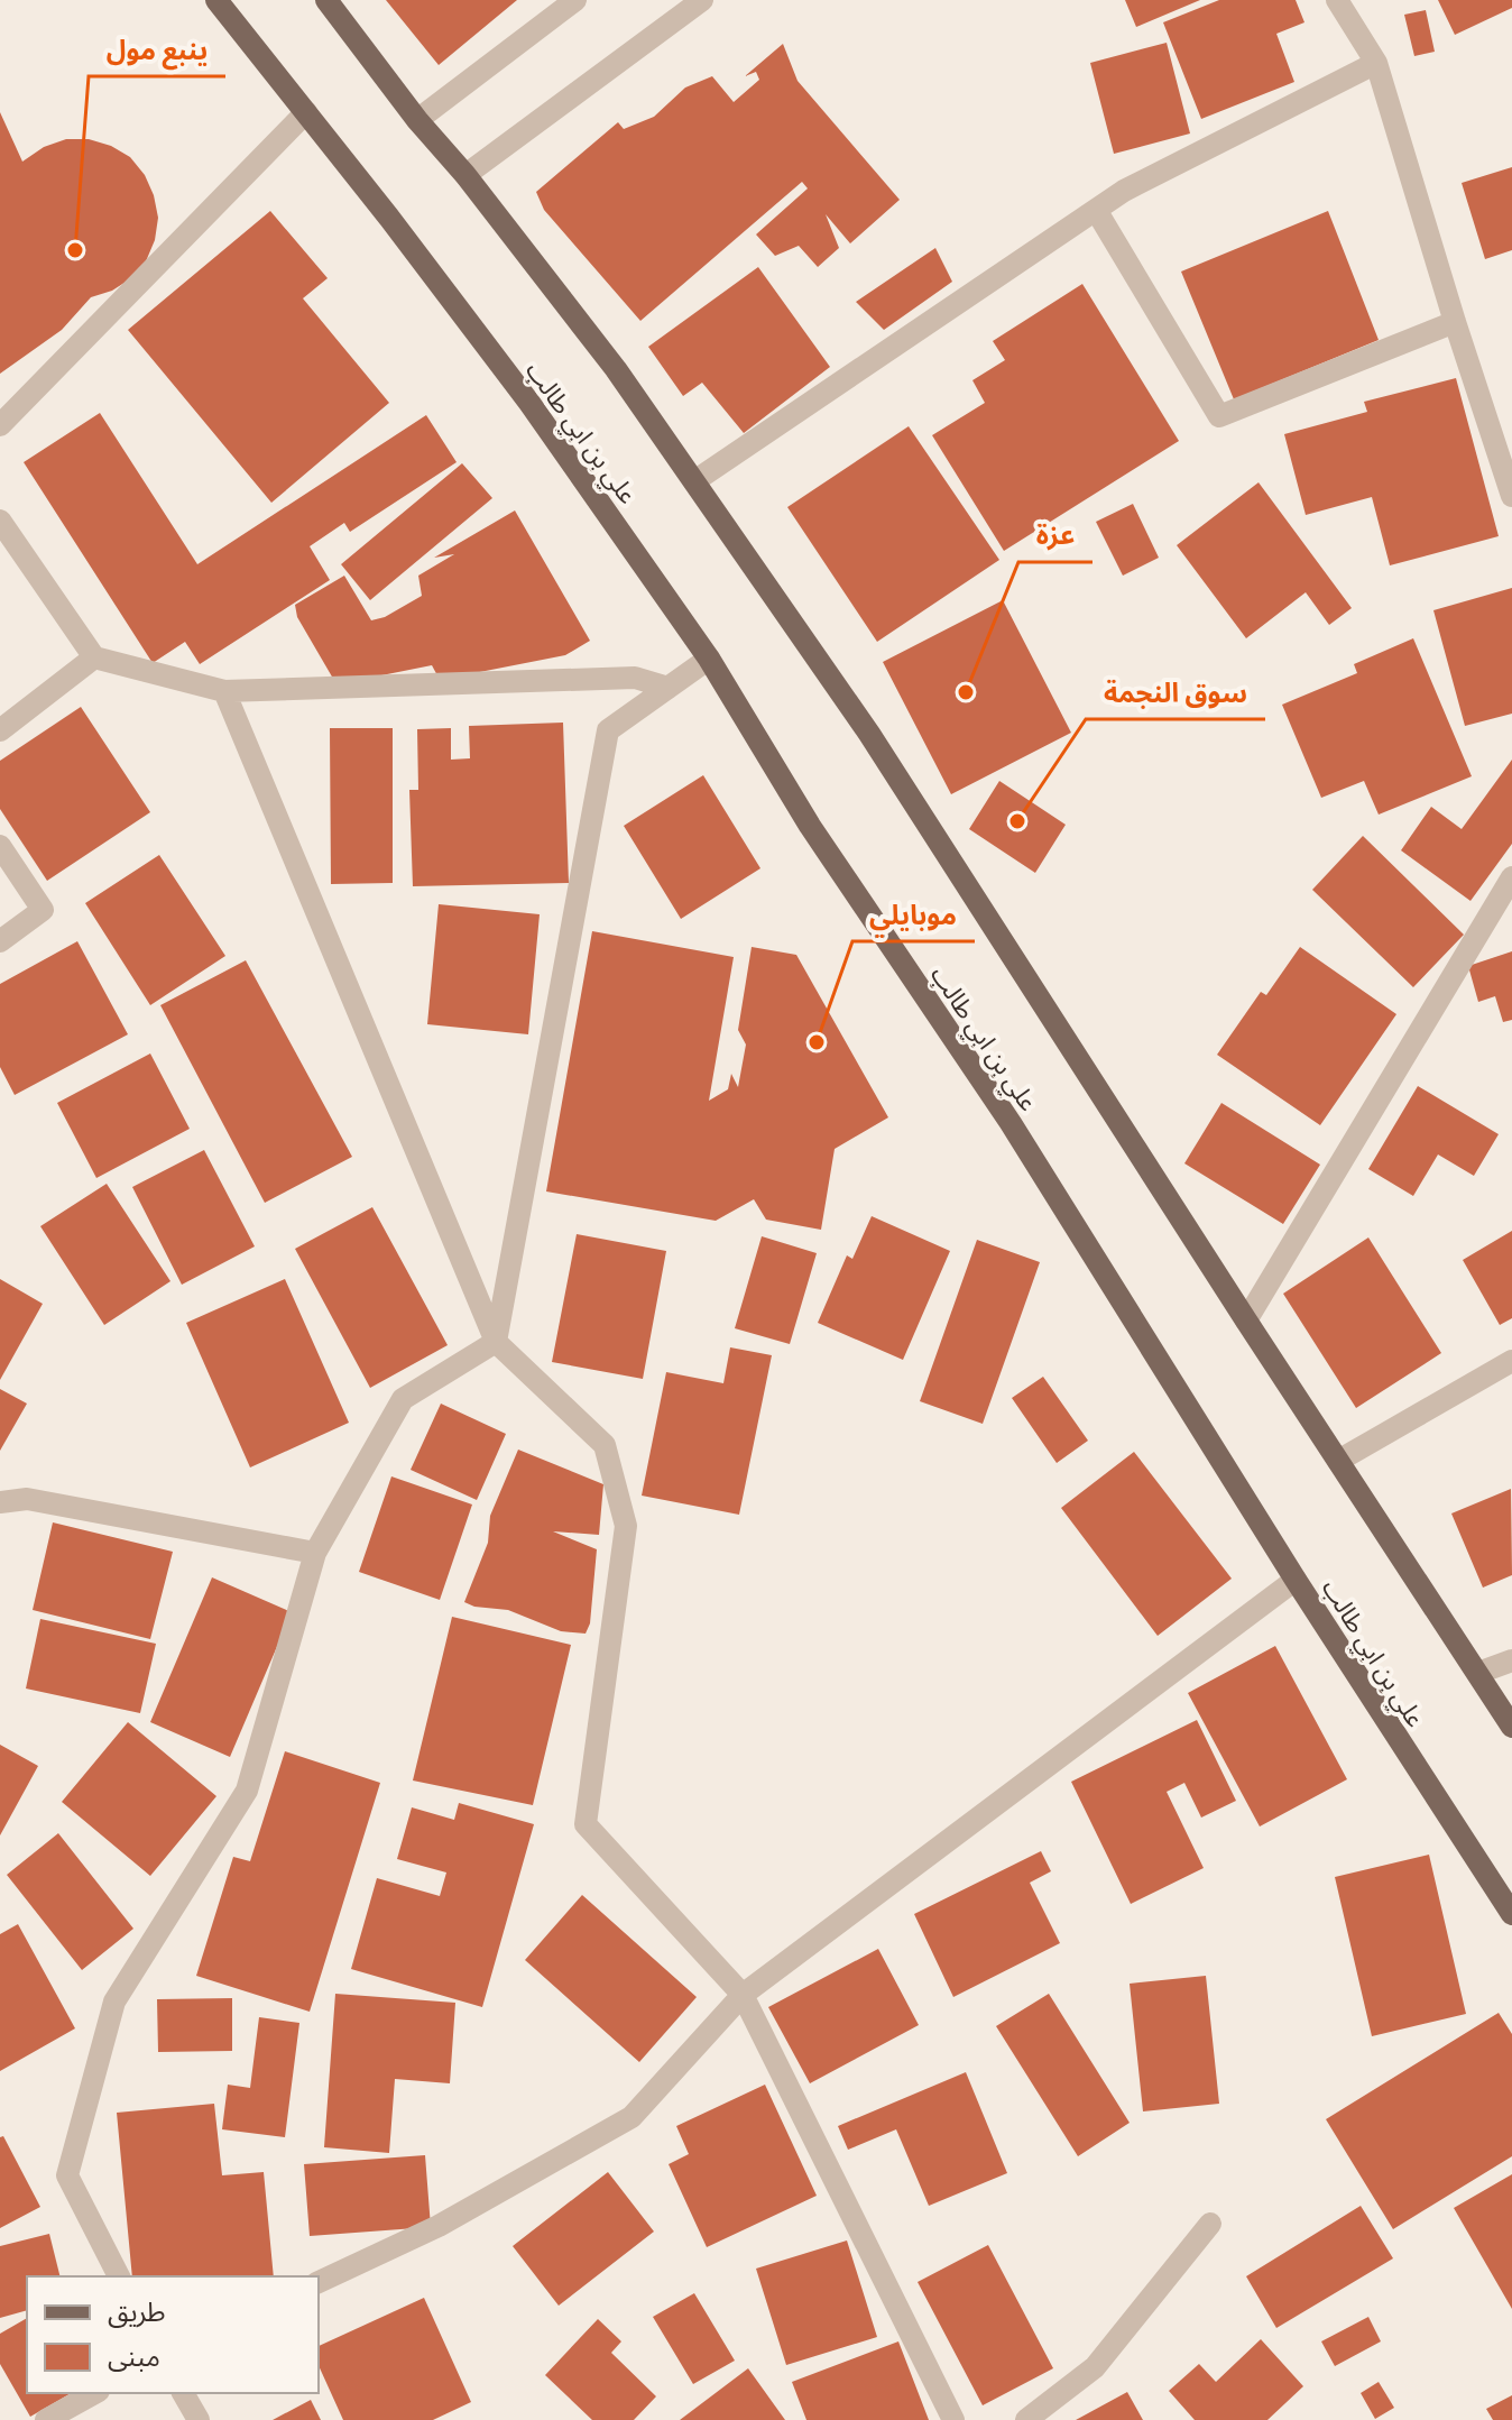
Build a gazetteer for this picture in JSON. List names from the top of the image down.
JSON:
{
  "streets": {
    "main road": ["علي بن ابي طالب"]
  },
  "places": [
    "ينبع مول",
    "عزة",
    "سوق النجمة",
    "موبايلي"
  ],
  "legend": ["طريق", "مبنى"]
}
